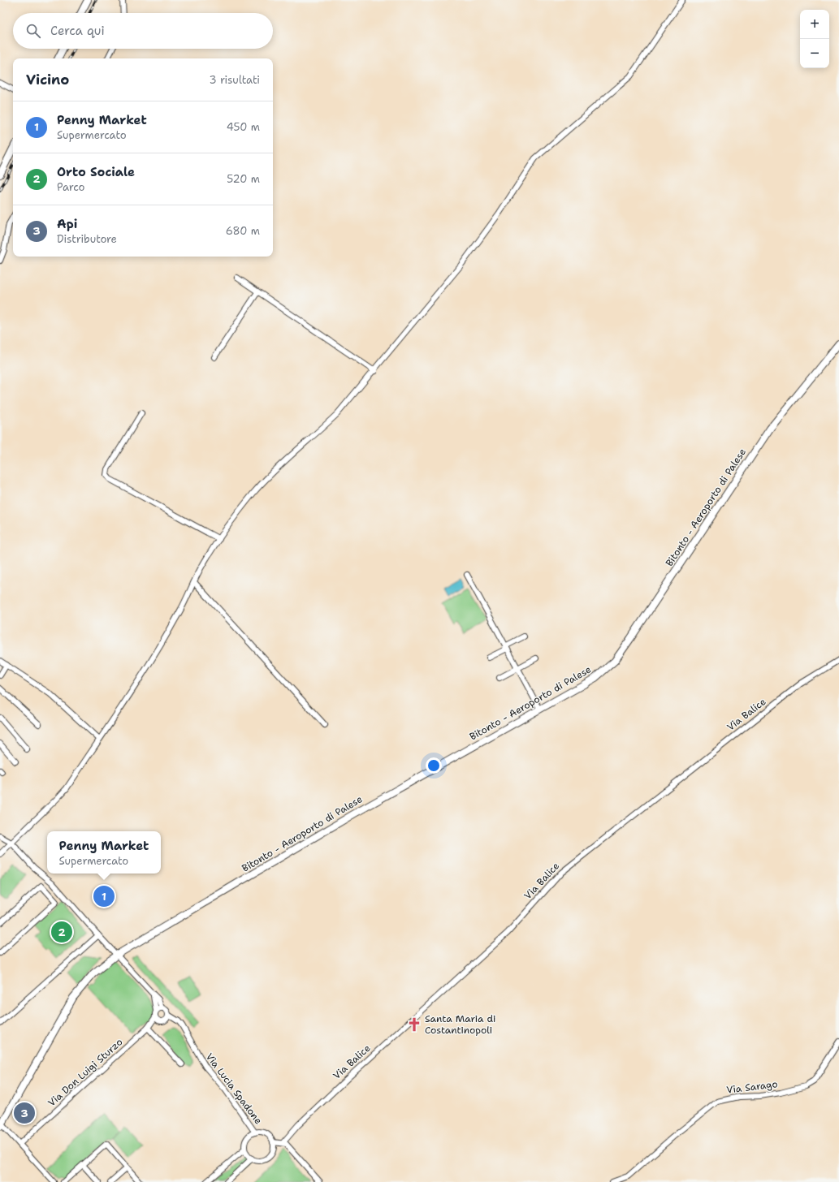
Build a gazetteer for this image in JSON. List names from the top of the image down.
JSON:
{
  "streets": {
    "main road": ["Bitonto - Aeroporto di Palese"],
    "street": [
      "Via Balice",
      "Via Don Luigi Sturzo",
      "Via Sarago",
      "Via Lucia Spadone"
    ]
  },
  "places": {
    "church": ["Santa Maria di Costantinopoli"]
  },
  "page": {
    "map_buttons": ["+", "−"],
    "search": "Cerca qui",
    "heading": ["Vicino", "3 risultati"],
    "list": [
      {
        "mark": "1",
        "name": "Penny Market",
        "note": "Supermercato",
        "value": "450 m"
      },
      {
        "mark": "2",
        "name": "Orto Sociale",
        "note": "Parco",
        "value": "520 m"
      },
      {
        "mark": "3",
        "name": "Api",
        "note": "Distributore",
        "value": "680 m"
      }
    ],
    "popup": ["Penny Market", "Supermercato"],
    "pins": ["1", "2", "3"]
  }
}
